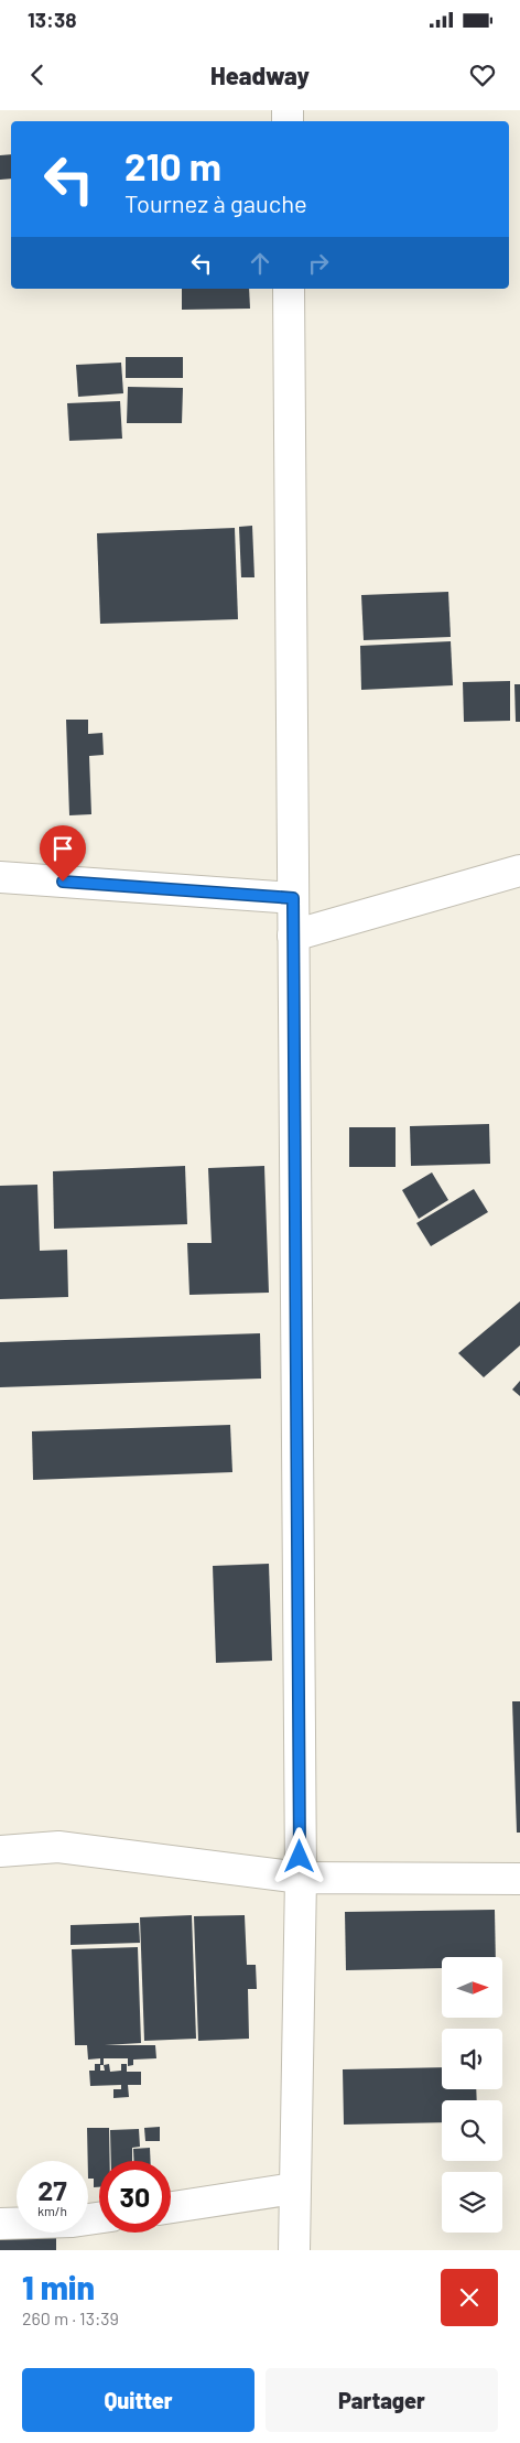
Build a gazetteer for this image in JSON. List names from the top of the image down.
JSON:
{
  "north": "right",
  "page": {
    "status": "13:38",
    "header": "Headway",
    "turn": ["210 m", "Tournez à gauche"],
    "speed": "27 km/h",
    "limit": "30",
    "heading": ["1 min", "260 m · 13:39"],
    "buttons": ["Quitter", "Partager"]
  }
}
